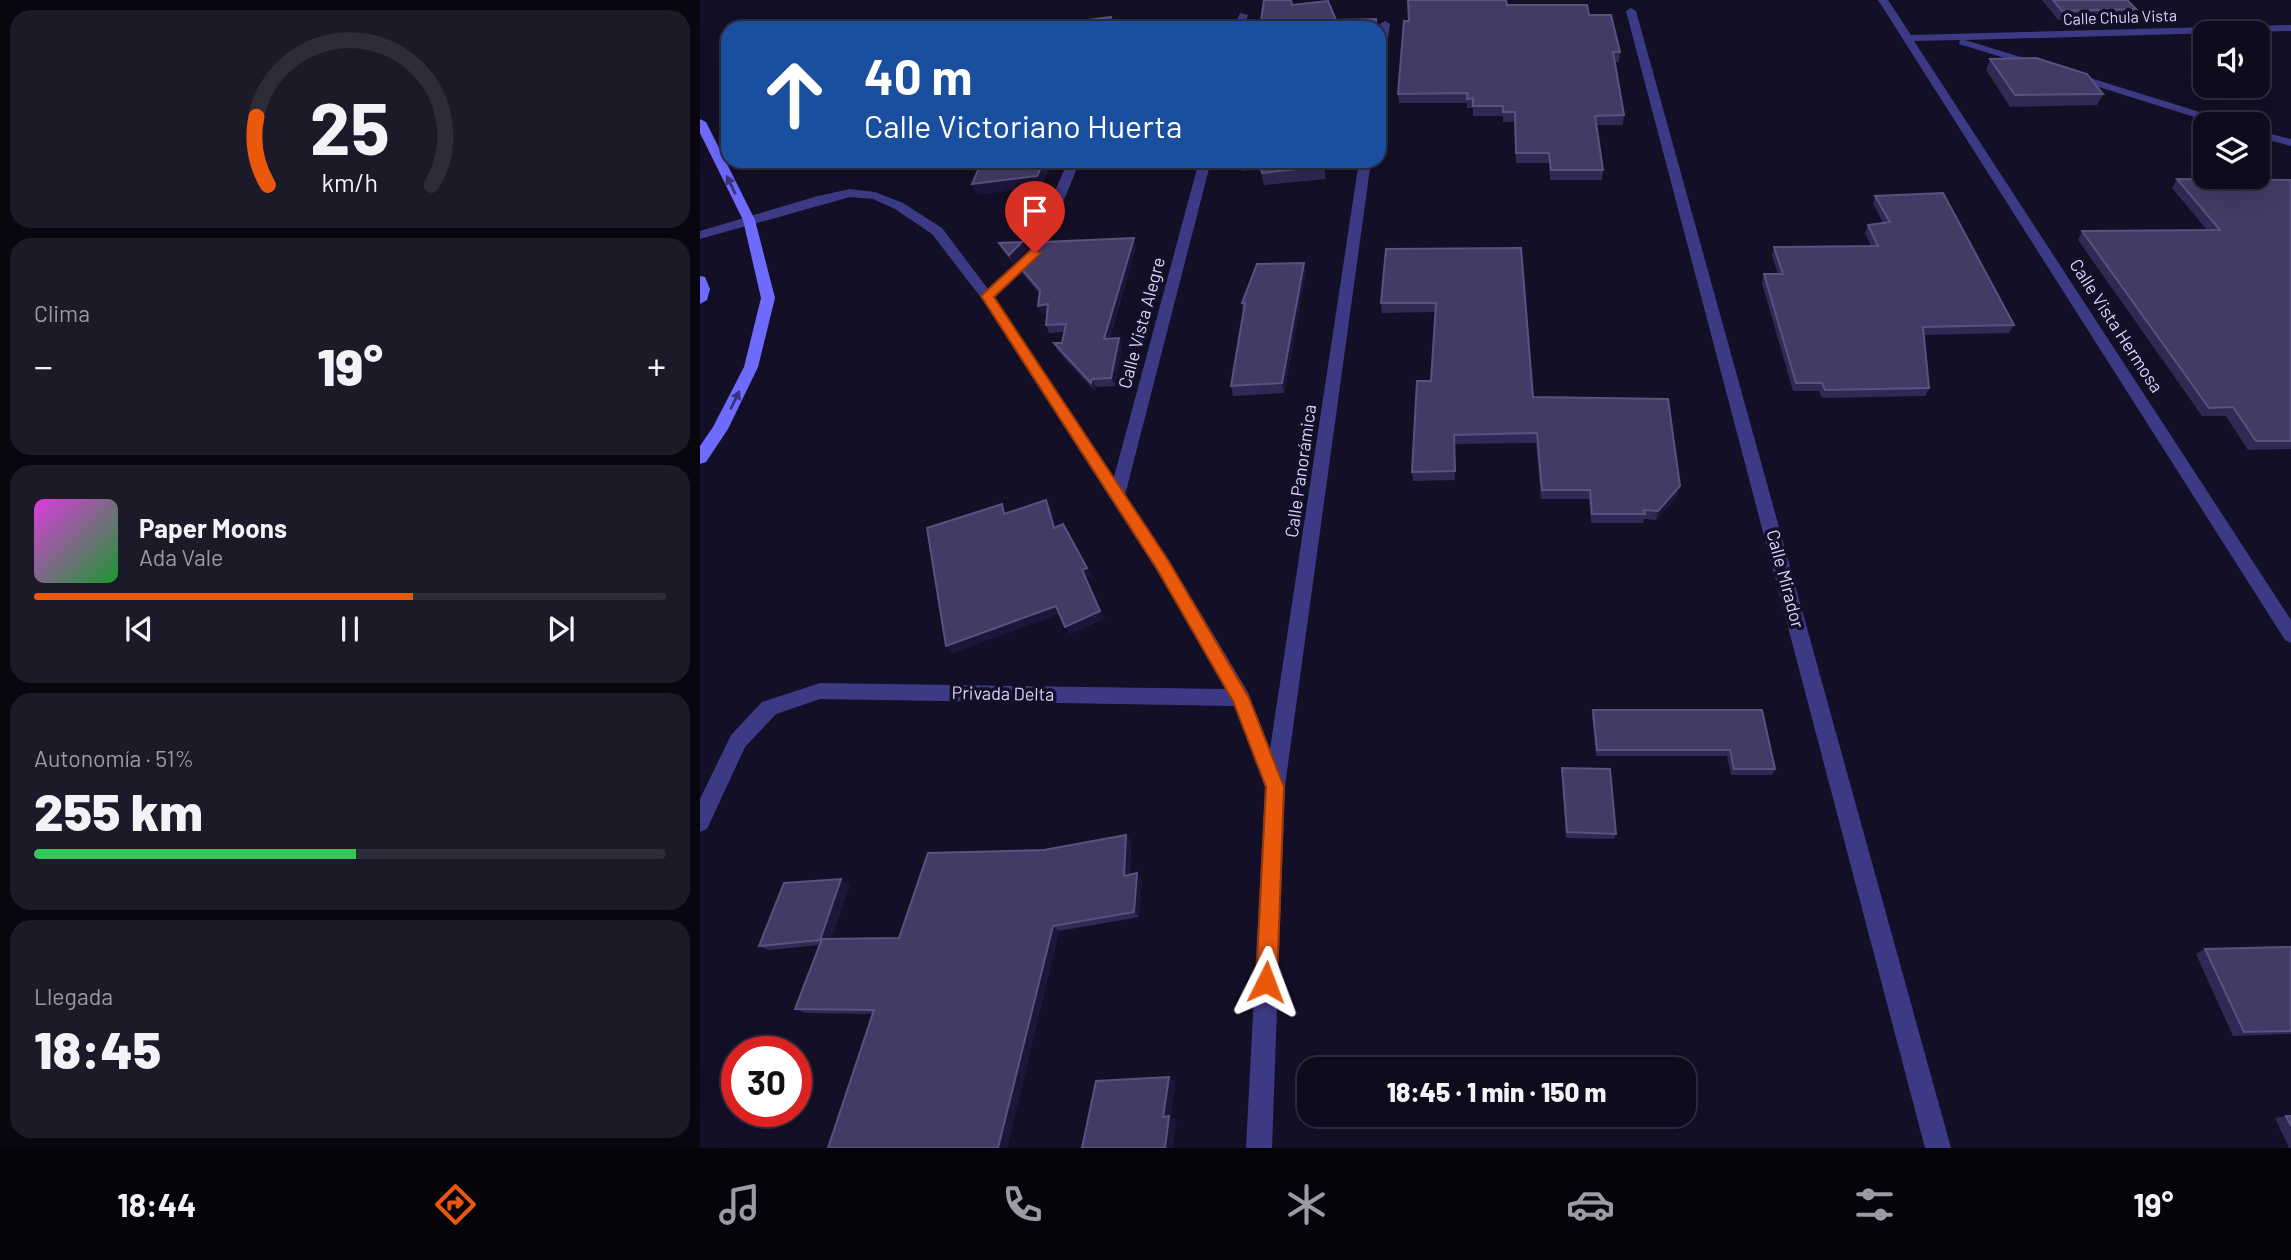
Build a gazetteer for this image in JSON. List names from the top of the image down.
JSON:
{
  "streets": {
    "street": [
      "Calle Chula Vista",
      "Calle Vista Alegre",
      "Calle Vista Hermosa",
      "Calle Panorámica",
      "Calle Mirador",
      "Privada Delta"
    ]
  },
  "crossings": [
    ["Calle Chula Vista", "Calle Vista Hermosa"]
  ],
  "page": {
    "turn": ["40 m", "Calle Victoriano Huerta"],
    "tile": [
      "Clima",
      ["Autonomía · 51%", "255 km"],
      ["Llegada", "18:45"]
    ],
    "heat": ["−", "19°", "+"],
    "song": ["Paper Moons", "Ada Vale"],
    "limit": "30",
    "trip": "18:45 · 1 min · 150 m",
    "tabs": ["18:44", "19°"],
    "gauge": ["25", "km/h"]
  }
}
